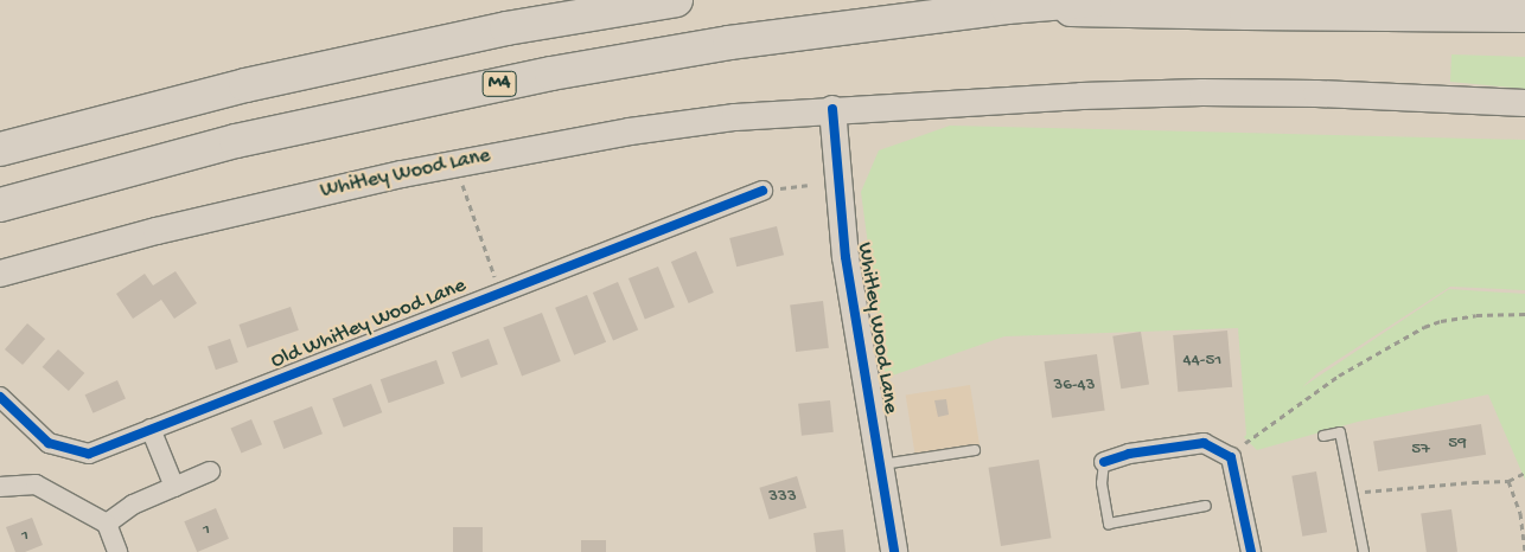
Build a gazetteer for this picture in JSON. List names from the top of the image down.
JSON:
{
  "streets": {
    "highway": ["M4"],
    "main road": ["Whitley Wood Lane"],
    "street": ["Old Whitley Wood Lane"]
  },
  "house_numbers": [
    "44-51",
    "36-43",
    "59",
    "57",
    "333",
    "1",
    "1"
  ]
}
